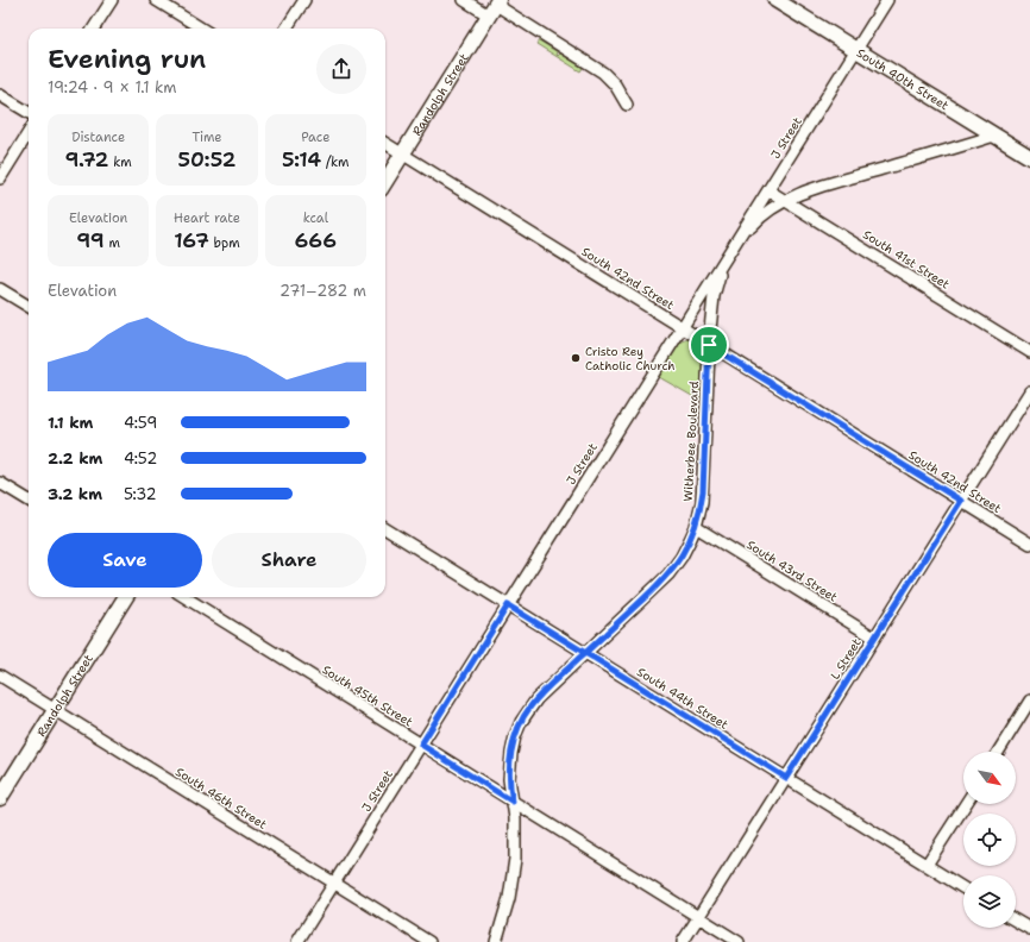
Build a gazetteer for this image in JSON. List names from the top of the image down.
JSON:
{
  "streets": {
    "main road": ["South 40th Street", "Randolph Street"],
    "street": [
      "J Street",
      "South 41st Street",
      "South 42nd Street",
      "Witherbee Boulevard",
      "South 43rd Street",
      "L Street",
      "South 45th Street",
      "South 44th Street",
      "South 46th Street"
    ]
  },
  "crossings": [
    ["South 40th Street", "J Street"],
    ["South 40th Street", "Witherbee Boulevard"],
    ["Randolph Street", "South 42nd Street"],
    ["Randolph Street", "South 46th Street"],
    ["J Street", "South 41st Street"],
    ["J Street", "South 42nd Street"],
    ["J Street", "Witherbee Boulevard"],
    ["J Street", "South 45th Street"],
    ["J Street", "South 44th Street"],
    ["J Street", "South 46th Street"],
    ["South 41st Street", "Witherbee Boulevard"],
    ["South 42nd Street", "Witherbee Boulevard"],
    ["South 42nd Street", "L Street"],
    ["Witherbee Boulevard", "South 43rd Street"],
    ["Witherbee Boulevard", "South 45th Street"],
    ["Witherbee Boulevard", "South 44th Street"],
    ["South 43rd Street", "L Street"],
    ["L Street", "South 45th Street"],
    ["L Street", "South 44th Street"]
  ],
  "places": ["Cristo Rey Catholic Church"],
  "north": "bottom right",
  "page": {
    "heading": ["Evening run", "19:24 · 9 × 1.1 km"],
    "stats": [
      ["Distance", "9.72 km"],
      ["Time", "50:52"],
      ["Pace", "5:14 /km"],
      ["Elevation", "99 m"],
      ["Heart rate", "167 bpm"],
      ["kcal", "666"]
    ],
    "chart": ["Elevation", "271–282 m"],
    "list": [
      {
        "name": "1.1 km",
        "note": "4:59"
      },
      {
        "name": "2.2 km",
        "note": "4:52"
      },
      {
        "name": "3.2 km",
        "note": "5:32"
      }
    ],
    "buttons": ["Save", "Share"]
  }
}
